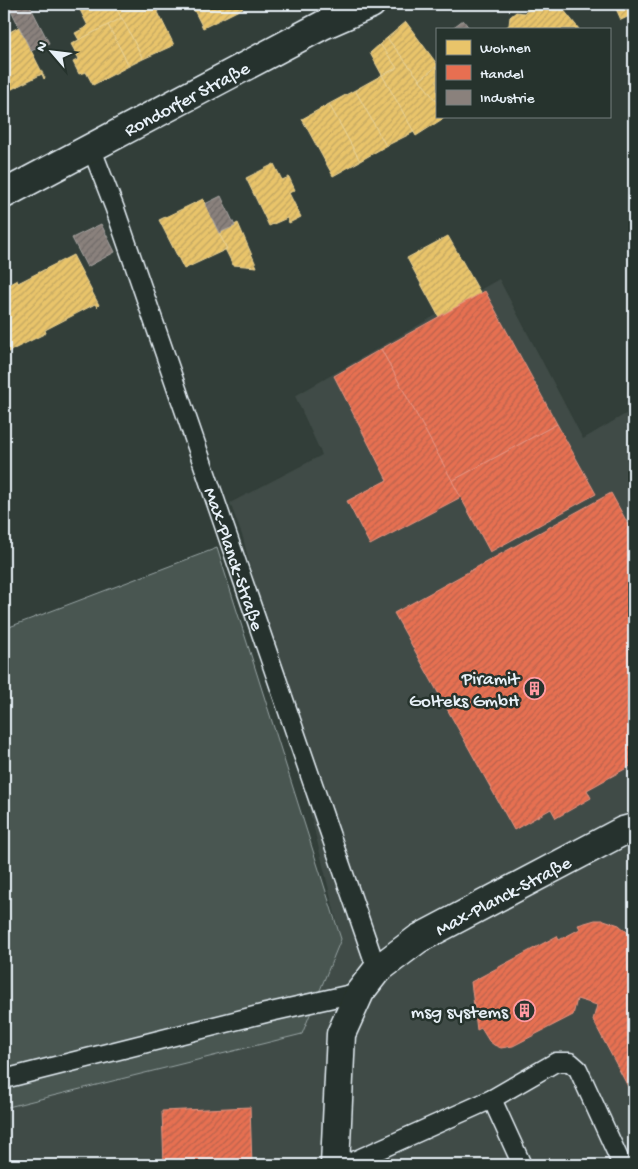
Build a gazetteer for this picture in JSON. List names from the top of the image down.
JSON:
{
  "streets": {
    "street": ["Rondorfer Straße", "Max-Planck-Straße"]
  },
  "crossings": [
    ["Rondorfer Straße", "Max-Planck-Straße"]
  ],
  "places": {
    "building": ["Piramit Golteks GmbH", "msg systems"]
  },
  "legend": ["Wohnen", "Handel", "Industrie"],
  "north": "top left"
}
